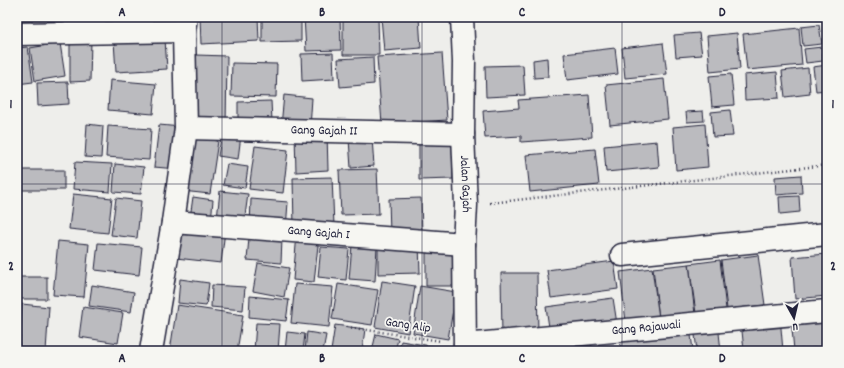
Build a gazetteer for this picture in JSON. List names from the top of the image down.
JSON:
{
  "streets": {
    "street": [
      "Gang Gajah II",
      "Jalan Gajah",
      "Gang Gajah I",
      "Gang Rajawali"
    ],
    "path": ["Gang Alip"]
  },
  "crossings": [
    ["Gang Gajah II", "Jalan Gajah"],
    ["Jalan Gajah", "Gang Gajah I"],
    ["Jalan Gajah", "Gang Alip"],
    ["Jalan Gajah", "Gang Rajawali"],
    ["Gang Alip", "Gang Rajawali"]
  ],
  "north": "bottom",
  "grid": {
    "columns": [
      "A",
      "B",
      "C",
      "D"
    ],
    "rows": ["1", "2"]
  }
}
